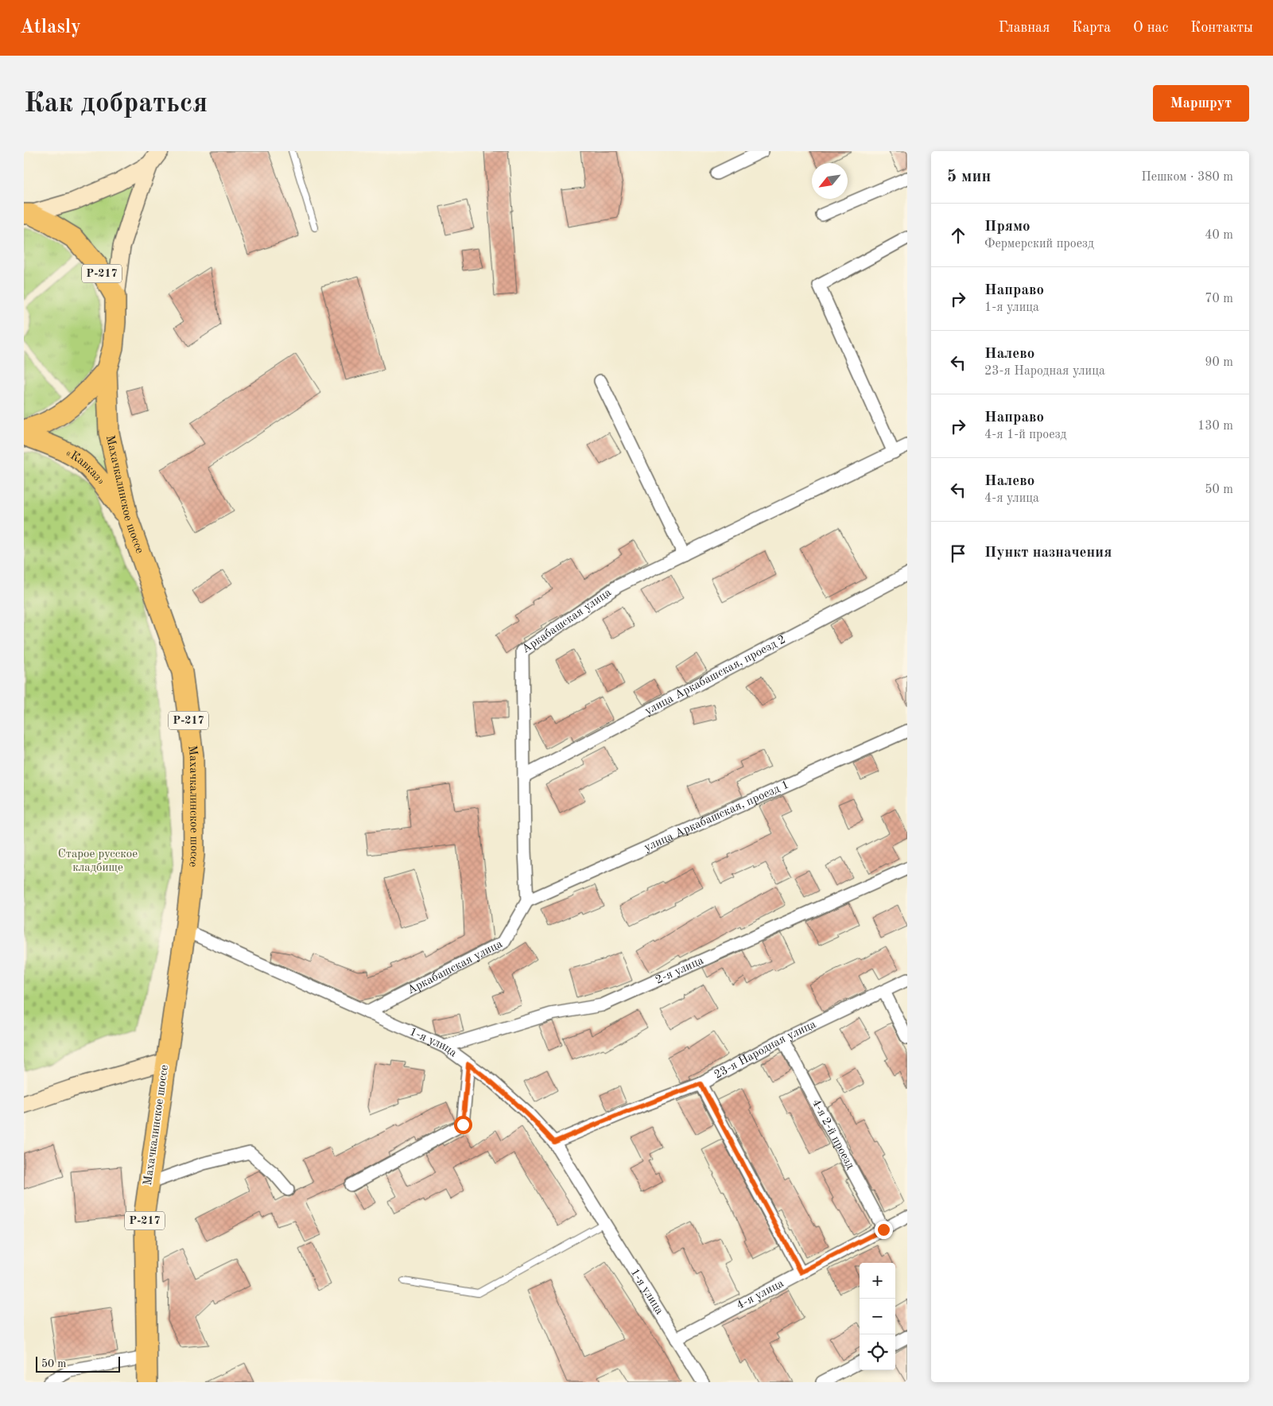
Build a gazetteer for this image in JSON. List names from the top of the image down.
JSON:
{
  "streets": {
    "highway": ["Р-217", "«Кавказ»", "Махачкалинское шоссе"],
    "street": [
      "Аркабашская улица",
      "улица Аркабашская, проезд 2",
      "улица Аркабашская, проезд 1",
      "2-я улица",
      "1-я улица",
      "23-я Народная улица",
      "4-я 2-й проезд",
      "4-я улица"
    ]
  },
  "crossings": [
    ["Р-217", "Махачкалинское шоссе"],
    ["«Кавказ»", "Махачкалинское шоссе"],
    ["Махачкалинское шоссе", "1-я улица"],
    ["Аркабашская улица", "улица Аркабашская, проезд 2"],
    ["Аркабашская улица", "улица Аркабашская, проезд 1"],
    ["Аркабашская улица", "1-я улица"],
    ["2-я улица", "1-я улица"],
    ["1-я улица", "23-я Народная улица"],
    ["1-я улица", "4-я улица"],
    ["23-я Народная улица", "4-я 2-й проезд"],
    ["4-я 2-й проезд", "4-я улица"]
  ],
  "parks": ["Старое русское кладбище"],
  "scale_bar": "50 m",
  "north": "bottom left",
  "page": {
    "header": "Atlasly",
    "nav": [
      "Главная",
      "Карта",
      "О нас",
      "Контакты"
    ],
    "buttons": "Маршрут",
    "title": "Как добраться",
    "heading": ["5 мин", "Пешком · 380 m"],
    "list": [
      ["Прямо", "Фермерский проезд", "40 m"],
      ["Направо", "1-я улица", "70 m"],
      ["Налево", "23-я Народная улица", "90 m"],
      ["Направо", "4-я 1-й проезд", "130 m"],
      ["Налево", "4-я улица", "50 m"],
      "Пункт назначения"
    ],
    "map_buttons": ["+", "−"],
    "scale": "50 m"
  }
}
